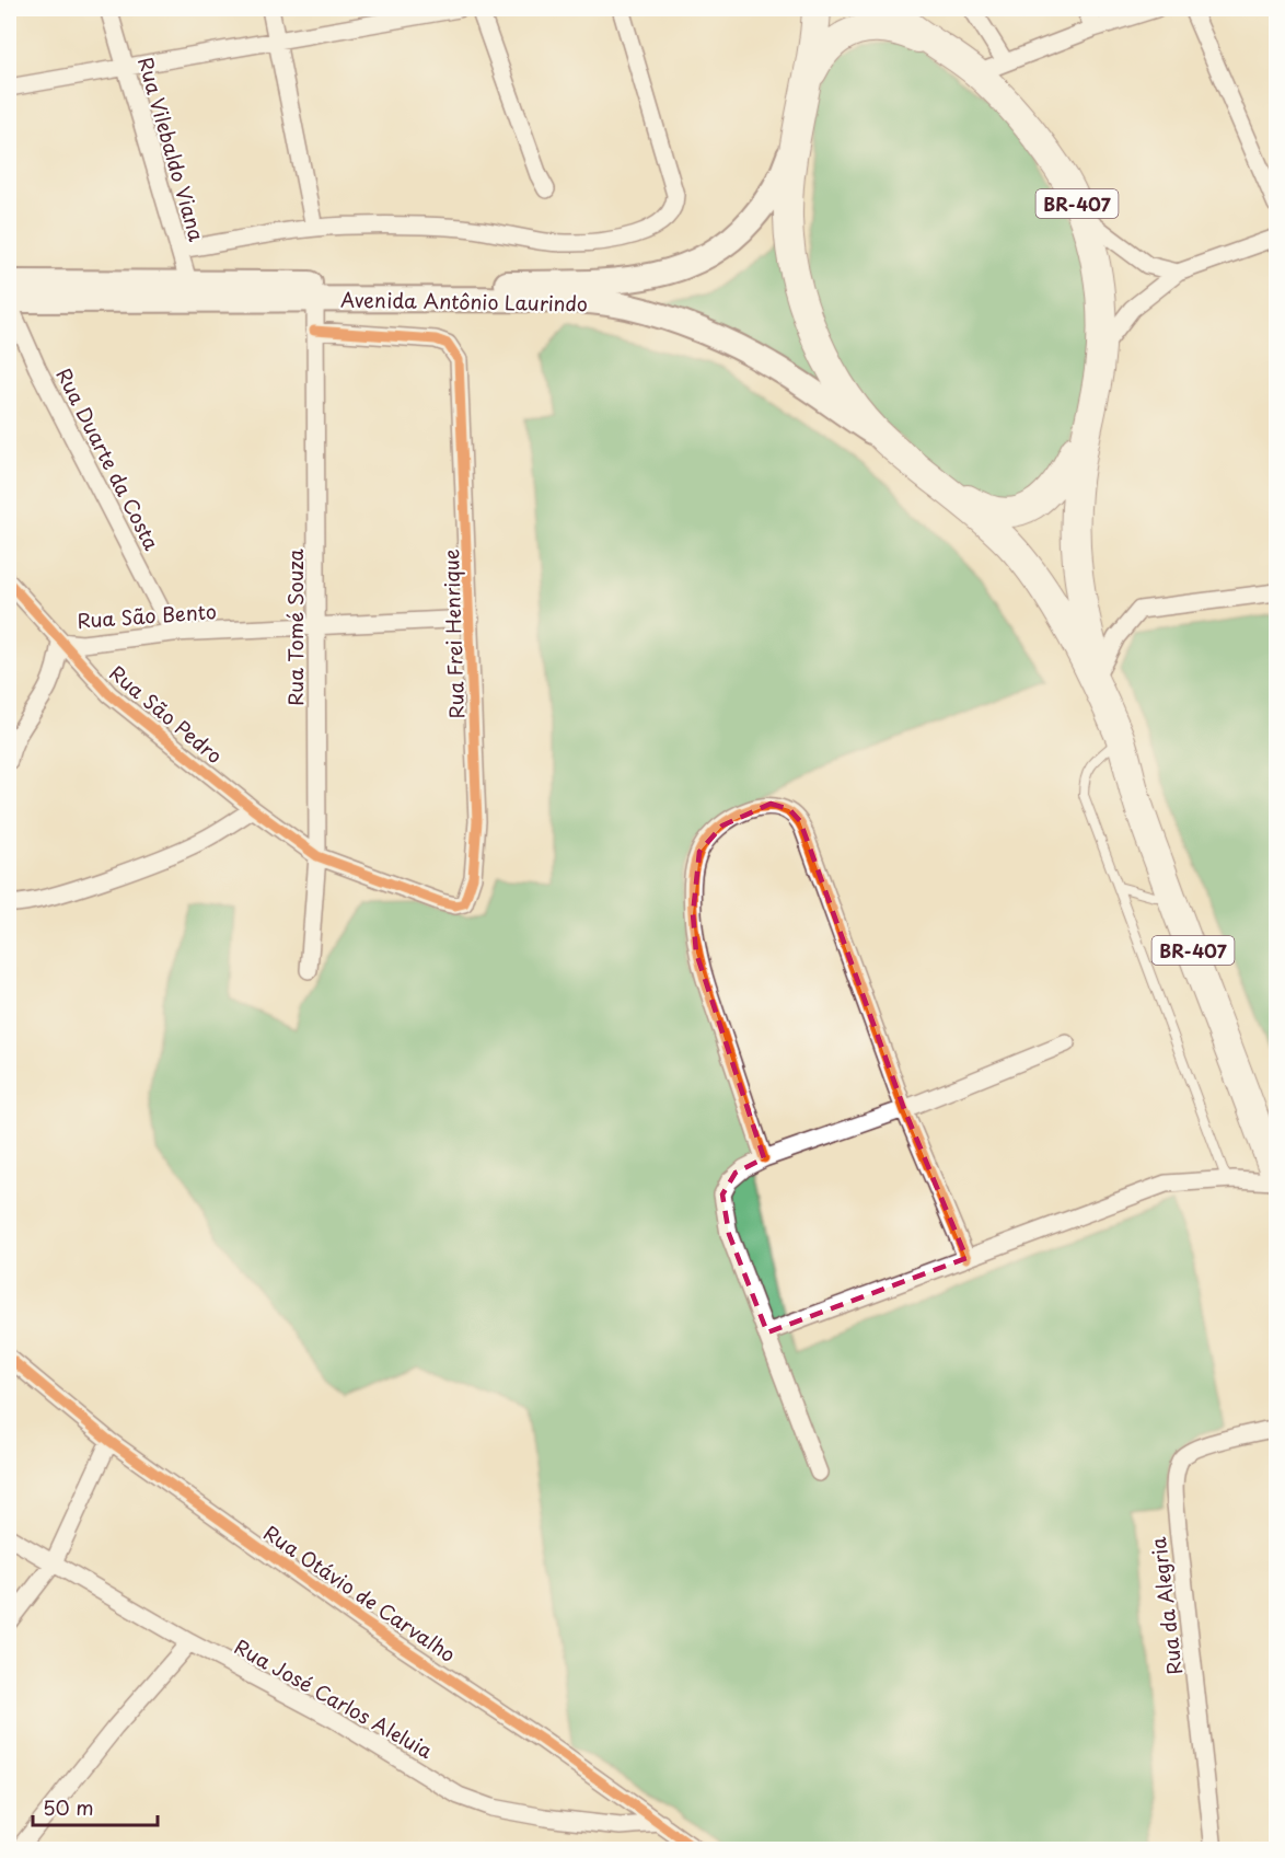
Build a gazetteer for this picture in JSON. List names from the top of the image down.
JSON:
{
  "streets": {
    "highway": ["BR-407"],
    "main road": ["Avenida Antônio Laurindo"],
    "street": [
      "Rua Vilebaldo Viana",
      "Rua Duarte da Costa",
      "Rua São Bento",
      "Rua Tomé Souza",
      "Rua Frei Henrique",
      "Rua São Pedro",
      "Rua Otávio de Carvalho",
      "Rua da Alegria",
      "Rua José Carlos Aleluia"
    ]
  },
  "crossings": [
    ["Rua Vilebaldo Viana", "Avenida Antônio Laurindo"],
    ["BR-407", "Avenida Antônio Laurindo"],
    ["Avenida Antônio Laurindo", "Rua Duarte da Costa"],
    ["Avenida Antônio Laurindo", "Rua Tomé Souza"],
    ["Rua Duarte da Costa", "Rua São Bento"],
    ["Rua São Bento", "Rua Tomé Souza"],
    ["Rua São Bento", "Rua Frei Henrique"],
    ["Rua São Bento", "Rua São Pedro"],
    ["Rua Tomé Souza", "Rua Frei Henrique"],
    ["Rua Tomé Souza", "Rua São Pedro"],
    ["Rua Frei Henrique", "Rua São Pedro"],
    ["Rua Otávio de Carvalho", "Rua José Carlos Aleluia"]
  ],
  "scale_bar": "50 m"
}
